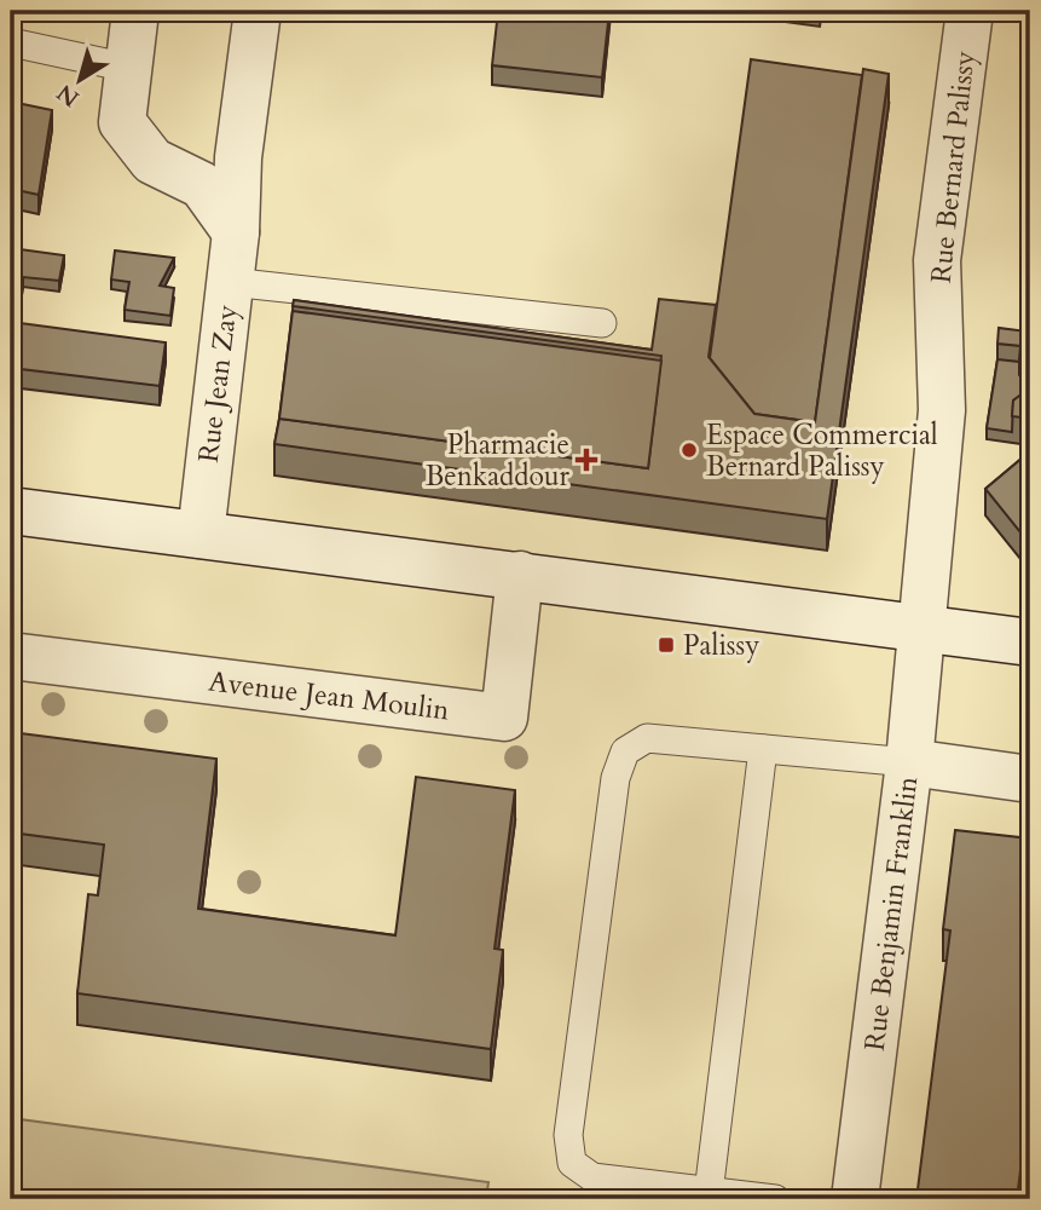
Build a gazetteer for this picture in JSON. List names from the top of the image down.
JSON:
{
  "streets": {
    "street": [
      "Rue Bernard Palissy",
      "Rue Jean Zay",
      "Avenue Jean Moulin",
      "Rue Benjamin Franklin"
    ]
  },
  "crossings": [
    ["Rue Bernard Palissy", "Rue Benjamin Franklin"]
  ],
  "places": {
    "other": ["Espace Commercial Bernard Palissy"],
    "health": ["Pharmacie Benkaddour"],
    "transit": ["Palissy"]
  },
  "north": "bottom left"
}
